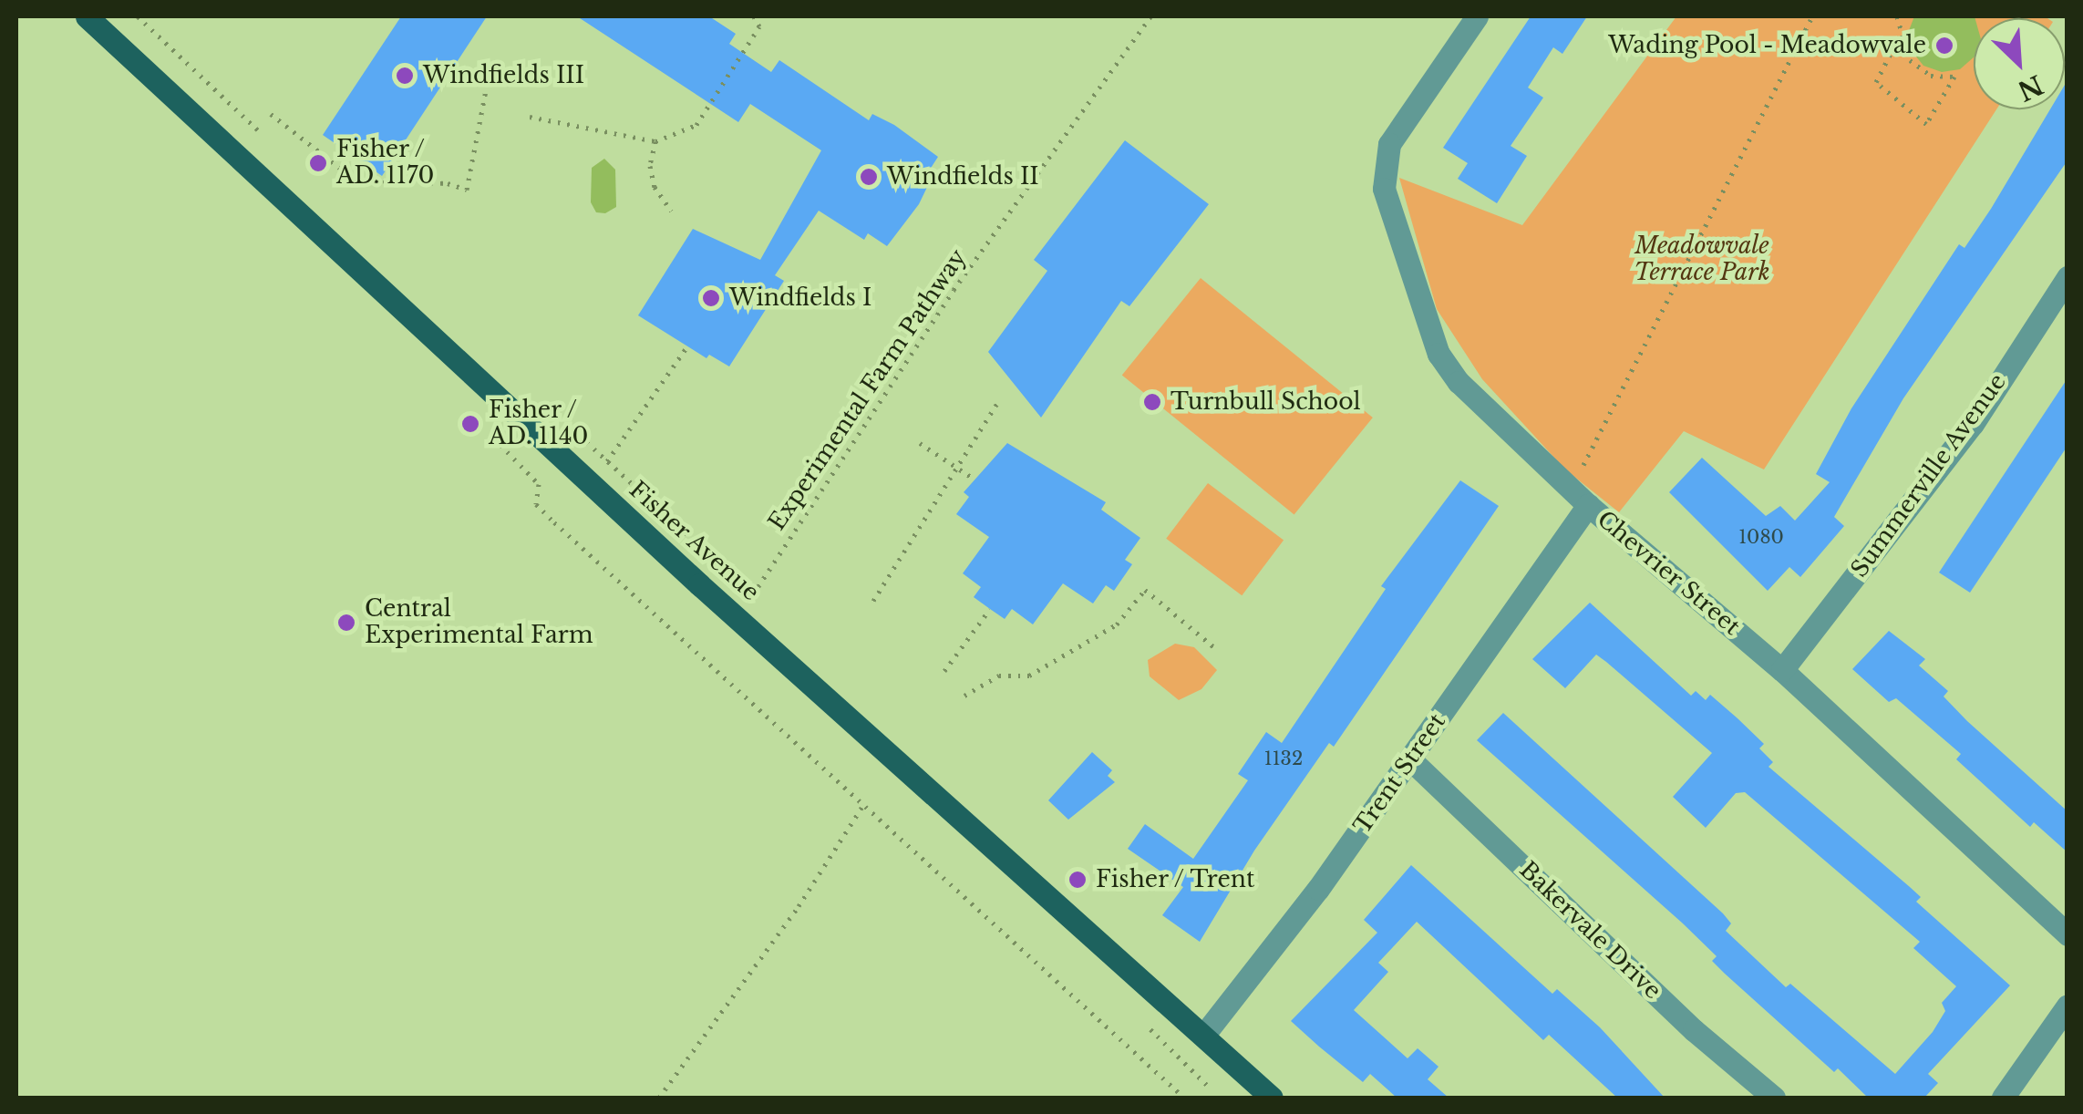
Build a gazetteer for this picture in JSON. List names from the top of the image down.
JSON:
{
  "streets": {
    "main road": ["Fisher Avenue"],
    "street": [
      "Summerville Avenue",
      "Chevrier Street",
      "Trent Street",
      "Bakervale Drive"
    ],
    "path": ["Experimental Farm Pathway"]
  },
  "crossings": [
    ["Summerville Avenue", "Chevrier Street"],
    ["Fisher Avenue", "Trent Street"],
    ["Chevrier Street", "Trent Street"],
    ["Trent Street", "Bakervale Drive"]
  ],
  "parks": ["Meadowvale Terrace Park"],
  "places": [
    "Wading Pool - Meadowvale",
    "Windfields III",
    "Fisher / AD. 1170",
    "Windfields II",
    "Windfields I",
    "Turnbull School",
    "Fisher / AD. 1140",
    "Central Experimental Farm",
    "Fisher / Trent"
  ],
  "house_numbers": ["1080", "1132"],
  "north": "bottom right"
}
